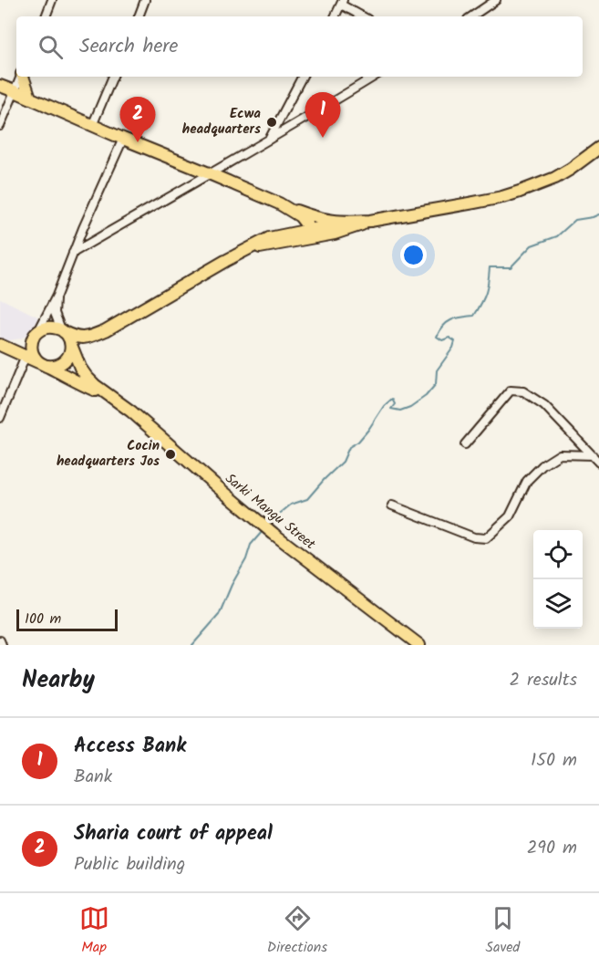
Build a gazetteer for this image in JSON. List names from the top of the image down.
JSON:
{
  "streets": {
    "main road": ["Sarki Mangu Street"]
  },
  "places": ["Ecwa headquarters", "Cocin headquarters Jos"],
  "scale_bar": "100 m",
  "page": {
    "search": "Search here",
    "pins": ["1", "2"],
    "scale": "100 m",
    "heading": ["Nearby", "2 results"],
    "list": [
      {
        "mark": "1",
        "name": "Access Bank",
        "note": "Bank",
        "value": "150 m"
      },
      {
        "mark": "2",
        "name": "Sharia court of appeal",
        "note": "Public building",
        "value": "290 m"
      }
    ],
    "nav": ["Map", "Directions", "Saved"]
  }
}
